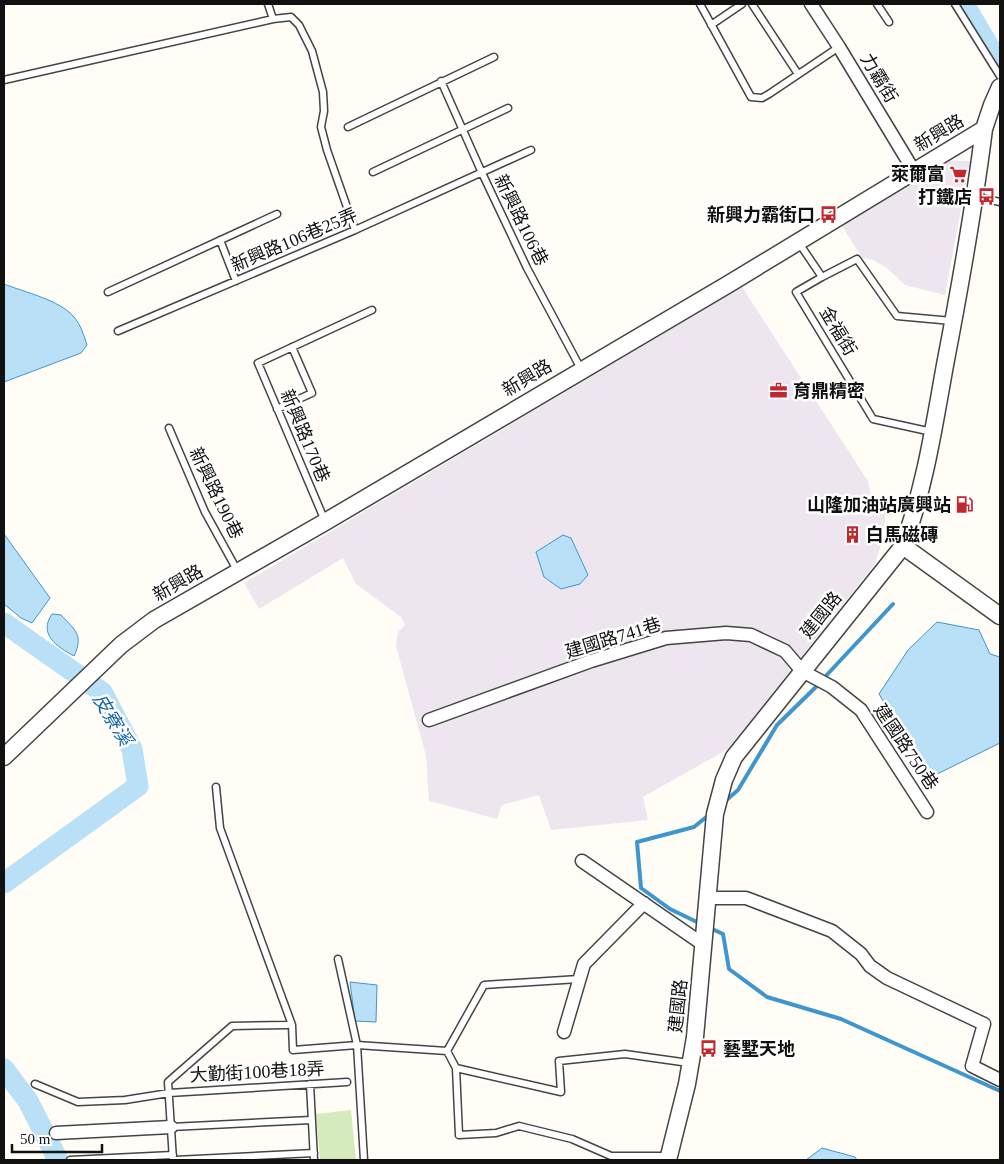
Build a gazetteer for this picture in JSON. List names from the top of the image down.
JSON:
{
  "streets": {
    "street": [
      "力霸街",
      "新興路",
      "建國路",
      "建國路741巷",
      "建國路750巷"
    ],
    "lane": [
      "新興路106巷",
      "新興路106巷25弄",
      "金福街",
      "新興路170巷",
      "新興路190巷",
      "大勤街100巷18弄"
    ]
  },
  "crossings": [
    ["力霸街", "新興路"],
    ["新興路", "新興路106巷"],
    ["新興路", "新興路170巷"],
    ["新興路", "新興路190巷"],
    ["新興路", "建國路"],
    ["新興路106巷", "新興路106巷25弄"],
    ["金福街", "建國路"],
    ["建國路", "建國路741巷"],
    ["建國路", "建國路750巷"],
    ["建國路741巷", "建國路750巷"]
  ],
  "water": ["皮寮溪"],
  "places": {
    "supermarket": ["萊爾富"],
    "bus stop": ["打鐵店", "新興力霸街口", "藝墅天地"],
    "office": ["育鼎精密"],
    "fuel station": ["山隆加油站廣興站"],
    "building": ["白馬磁磚"]
  },
  "scale_bar": "50 m"
}
